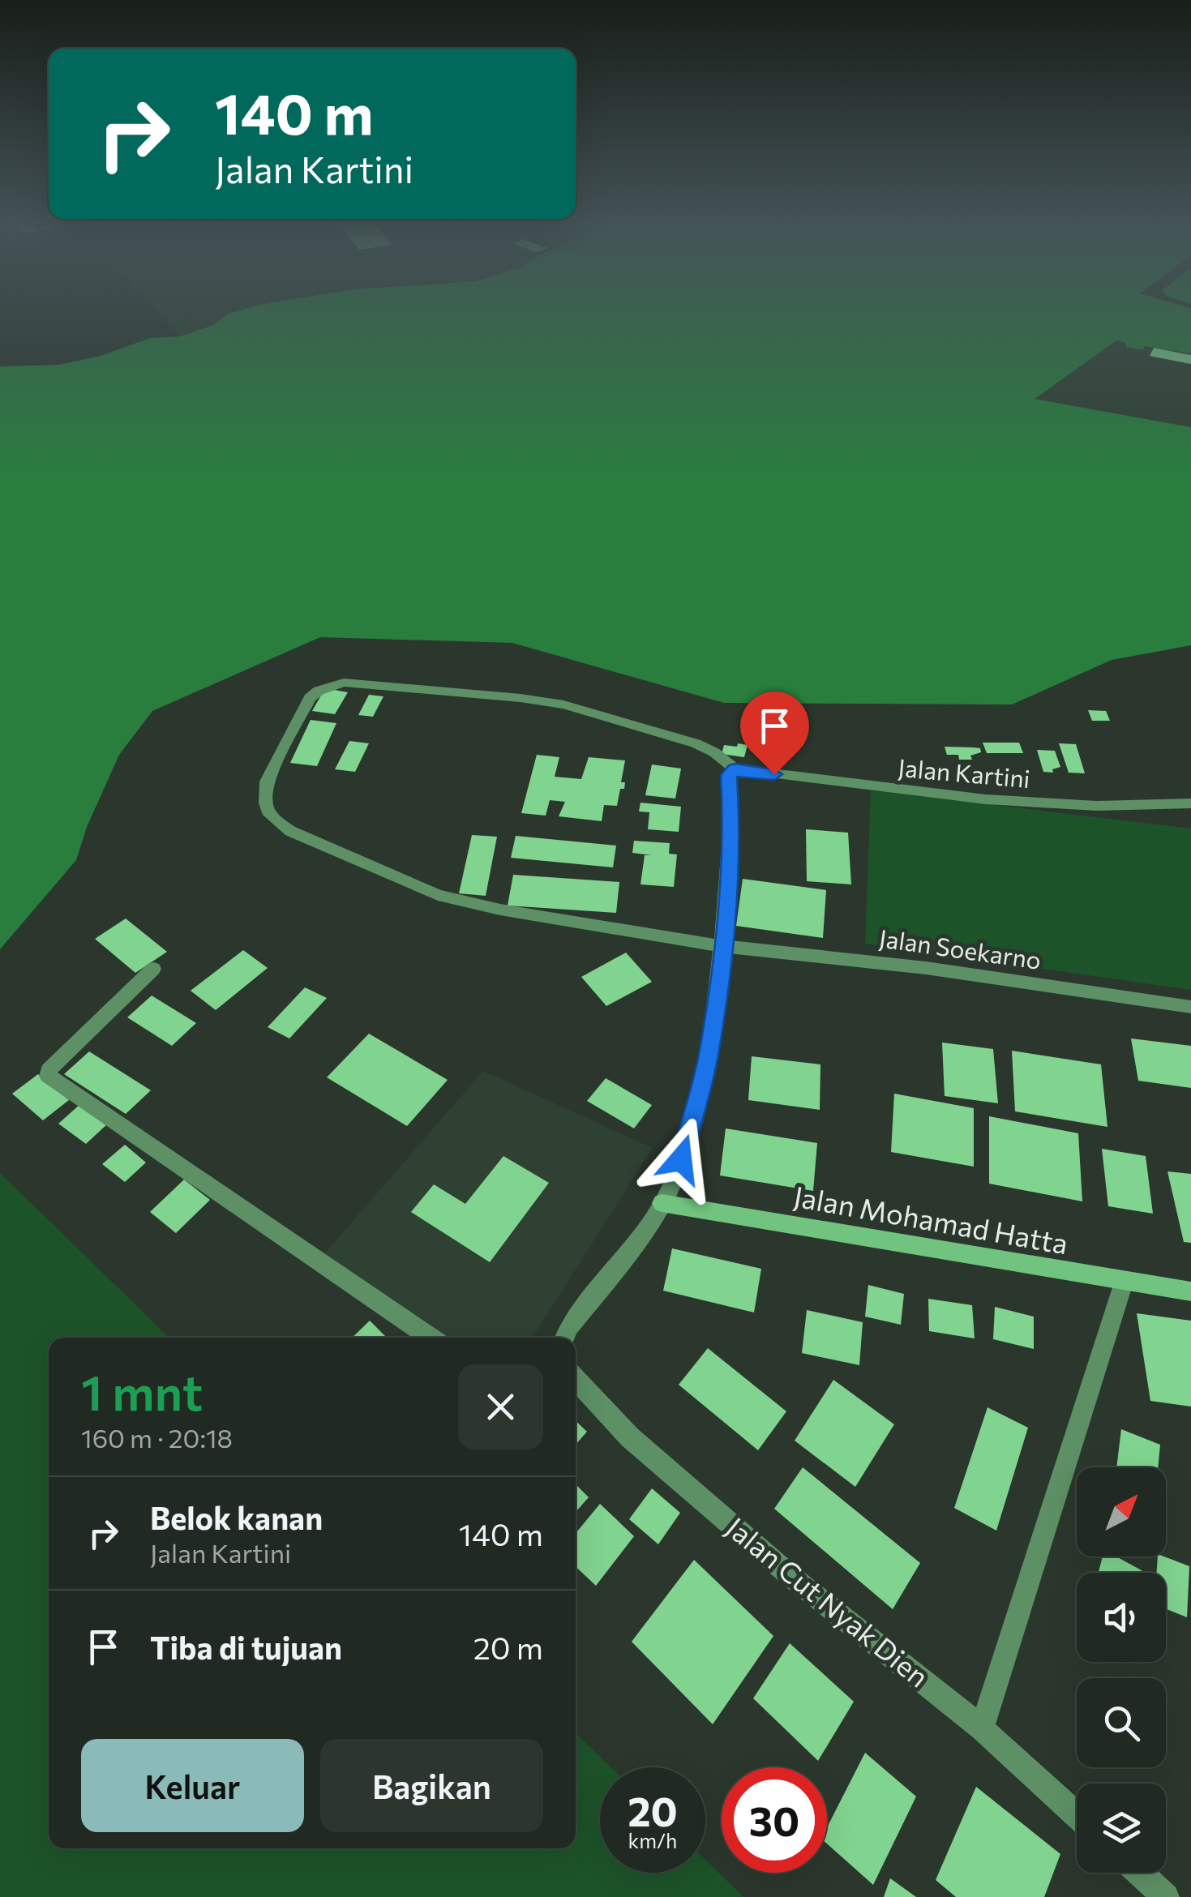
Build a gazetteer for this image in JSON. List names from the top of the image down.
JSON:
{
  "streets": {
    "street": [
      "Jalan Kartini",
      "Jalan Soekarno",
      "Jalan Mohamad Hatta",
      "Jalan Cut Nyak Dien"
    ]
  },
  "crossings": [
    ["Jalan Kartini", "Jalan Soekarno"]
  ],
  "north": "top right",
  "page": {
    "turn": ["140 m", "Jalan Kartini"],
    "heading": ["1 mnt", "160 m · 20:18"],
    "list": [
      {
        "name": "Belok kanan",
        "note": "Jalan Kartini",
        "value": "140 m"
      },
      {
        "name": "Tiba di tujuan",
        "value": "20 m"
      }
    ],
    "buttons": ["Keluar", "Bagikan"],
    "speed": "20 km/h",
    "limit": "30"
  }
}
